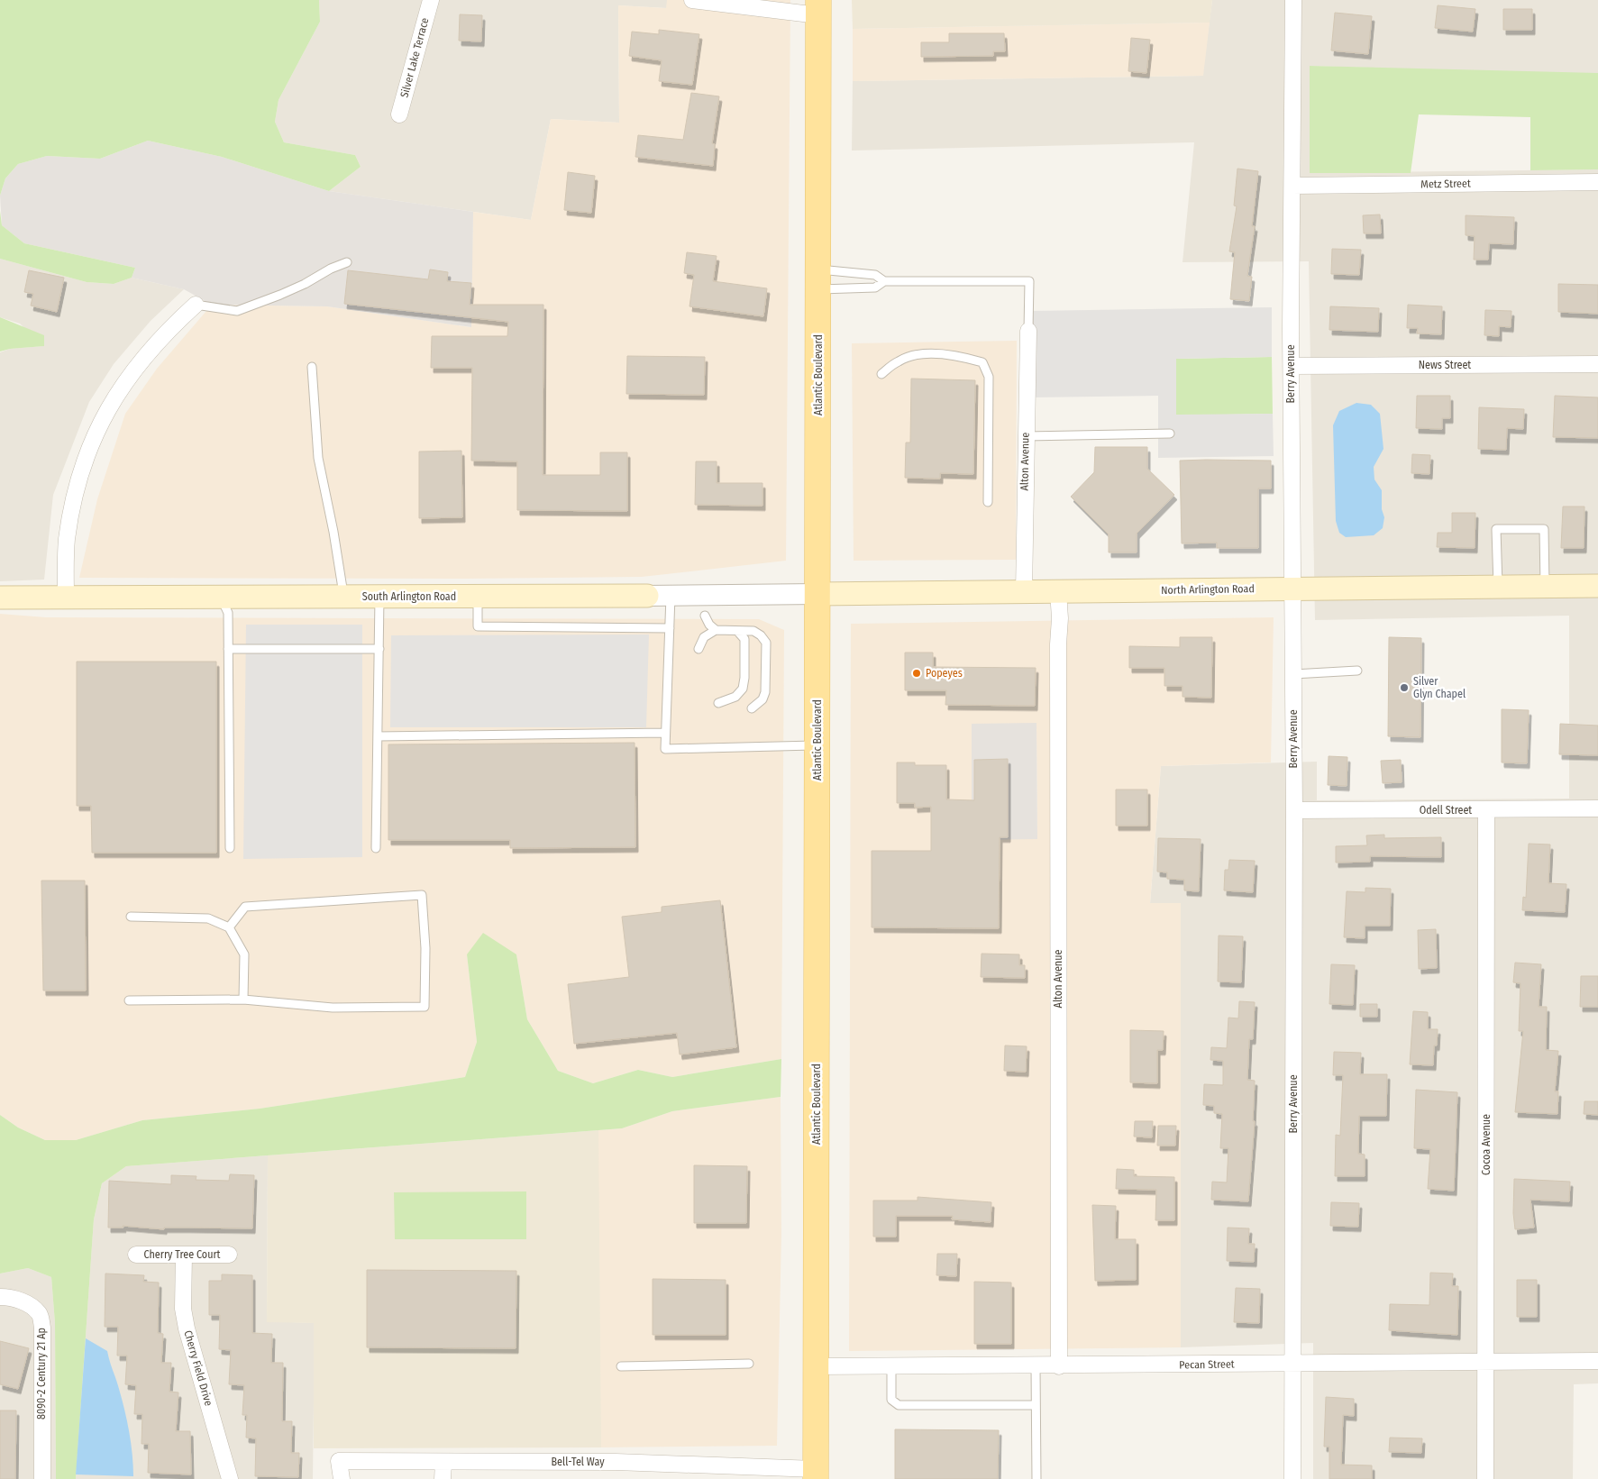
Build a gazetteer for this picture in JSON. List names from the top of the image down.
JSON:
{
  "streets": {
    "main road": ["Atlantic Boulevard", "North Arlington Road", "South Arlington Road"],
    "street": [
      "Silver Lake Terrace",
      "Metz Street",
      "News Street",
      "Berry Avenue",
      "Alton Avenue",
      "Odell Street",
      "Cocoa Avenue",
      "Cherry Tree Court",
      "Pecan Street",
      "Cherry Field Drive",
      "8090-2 Century 21 Ap",
      "Bell-Tel Way"
    ]
  },
  "crossings": [
    ["Metz Street", "Berry Avenue"],
    ["News Street", "Berry Avenue"],
    ["Berry Avenue", "North Arlington Road"],
    ["Berry Avenue", "Odell Street"],
    ["Berry Avenue", "Pecan Street"],
    ["Atlantic Boulevard", "North Arlington Road"],
    ["Atlantic Boulevard", "South Arlington Road"],
    ["Atlantic Boulevard", "Pecan Street"],
    ["Atlantic Boulevard", "Bell-Tel Way"],
    ["Alton Avenue", "North Arlington Road"],
    ["Alton Avenue", "Pecan Street"],
    ["North Arlington Road", "South Arlington Road"],
    ["Odell Street", "Cocoa Avenue"],
    ["Cocoa Avenue", "Pecan Street"],
    ["Cherry Tree Court", "Cherry Field Drive"]
  ],
  "places": ["Popeyes", "Silver Glyn Chapel"]
}
